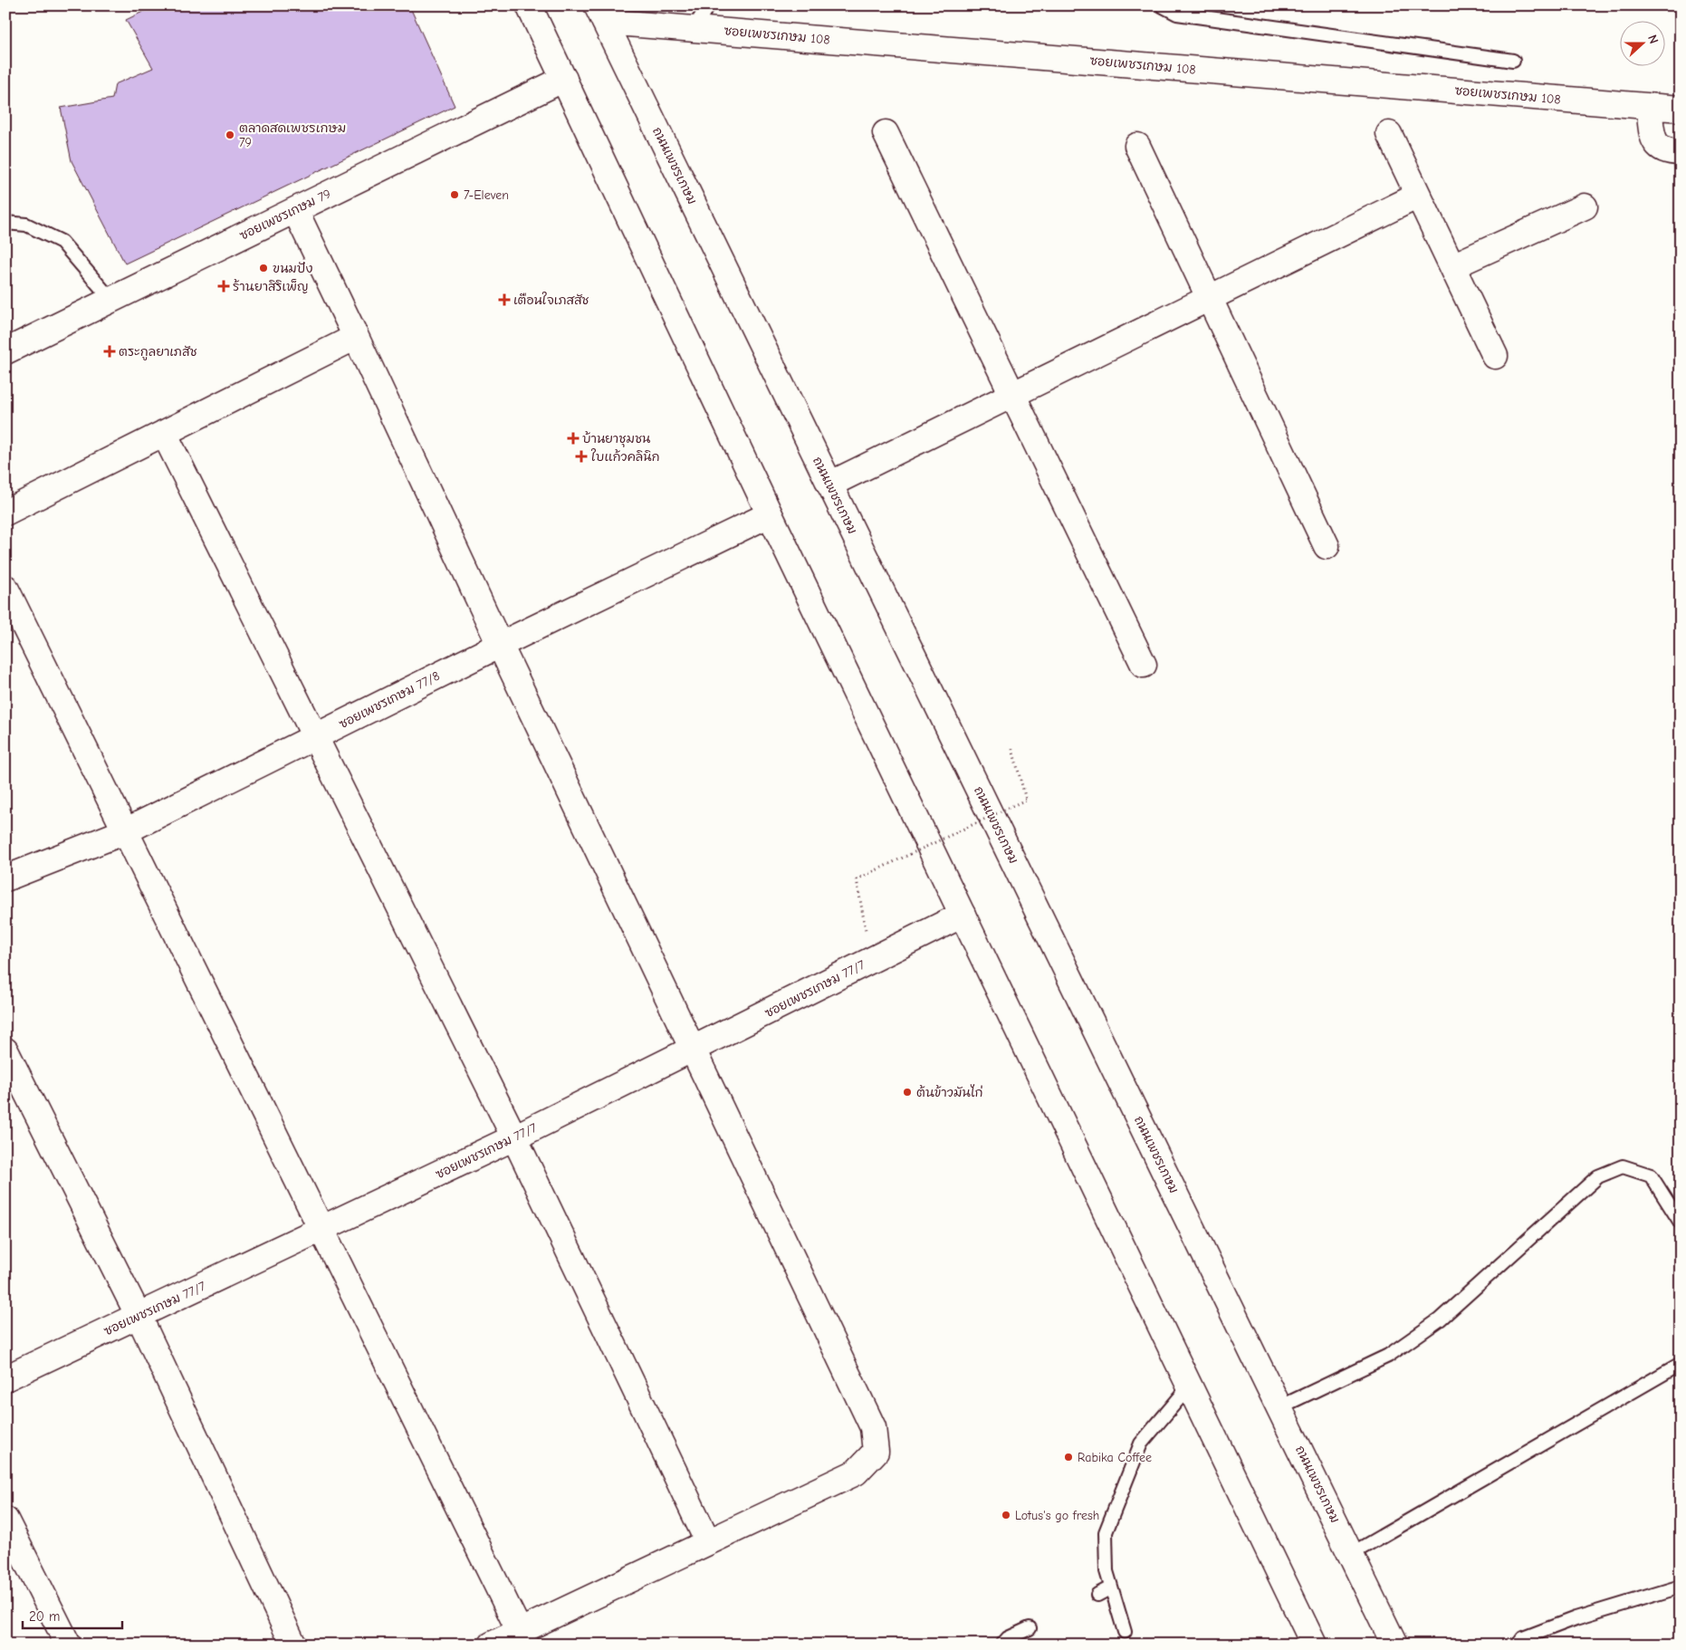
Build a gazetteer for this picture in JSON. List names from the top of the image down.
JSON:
{
  "streets": {
    "street": [
      "ซอยเพชรเกษม 108",
      "ถนนเพชรเกษม",
      "ซอยเพชรเกษม 79",
      "ซอยเพชรเกษม 77/8",
      "ซอยเพชรเกษม 77/7"
    ]
  },
  "crossings": [
    ["ซอยเพชรเกษม 108", "ถนนเพชรเกษม"]
  ],
  "places": {
    "other": [
      "ตลาดสดเพชรเกษม 79",
      "7-Eleven",
      "ขนมปัง",
      "ต้นข้าวมันไก่",
      "Rabika Coffee",
      "Lotus's go fresh"
    ],
    "health": [
      "ร้านยาสิริเพ็ญ",
      "เตือนใจเภสสัช",
      "ตระกูลยาเภสัช",
      "บ้านยาชุมชน",
      "ใบแก้วคลินิก"
    ]
  },
  "scale_bar": "20 m",
  "north": "right"
}
